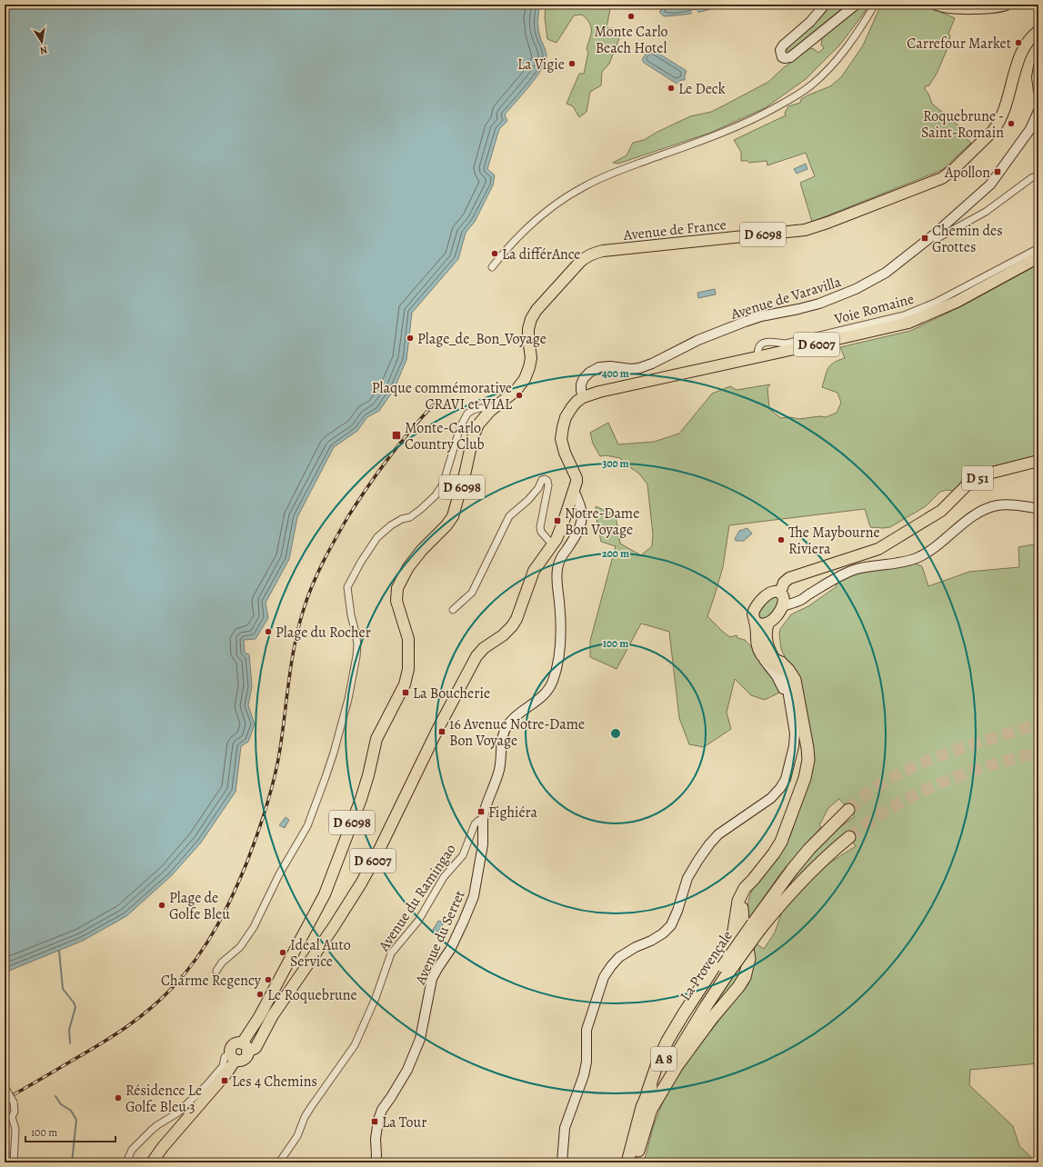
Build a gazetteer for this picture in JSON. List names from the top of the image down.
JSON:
{
  "streets": {
    "highway": ["La Provençale", "A 8"],
    "main road": [
      "Avenue de France",
      "D 6098",
      "D 6007",
      "D 51"
    ],
    "street": [
      "Avenue de Varavilla",
      "Voie Romaine",
      "Avenue du Ramingao",
      "Avenue du Serret"
    ]
  },
  "crossings": [
    ["Avenue de France", "D 6098"],
    ["D 6098", "D 6007"],
    ["Avenue de Varavilla", "D 6007"],
    ["Voie Romaine", "D 6007"],
    ["D 6007", "Avenue du Serret"],
    ["Avenue du Ramingao", "Avenue du Serret"]
  ],
  "places": {
    "other": [
      "Monte Carlo Beach Hotel",
      "Carrefour Market",
      "La Vigie",
      "Le Deck",
      "Roquebrune - Saint-Romain",
      "La différAnce",
      "Plage_de_Bon_Voyage",
      "Plaque commémorative CRAVI et VIAL",
      "The Maybourne Riviera",
      "Plage du Rocher",
      "Plage de Golfe Bleu",
      "Ideal Auto Service",
      "Charme Regency",
      "Le Roquebrune",
      "Résidence Le Golfe Bleu 3"
    ],
    "transit": [
      "Apollon",
      "Chemin des Grottes",
      "Monte-Carlo Country Club",
      "Notre-Dame Bon Voyage",
      "La Boucherie",
      "16 Avenue Notre-Dame Bon Voyage",
      "Fighiéra",
      "Les 4 Chemins",
      "La Tour"
    ]
  },
  "scale_bar": "100 m",
  "north": "bottom",
  "rings": [
    "400 m",
    "300 m",
    "200 m",
    "100 m"
  ]
}
